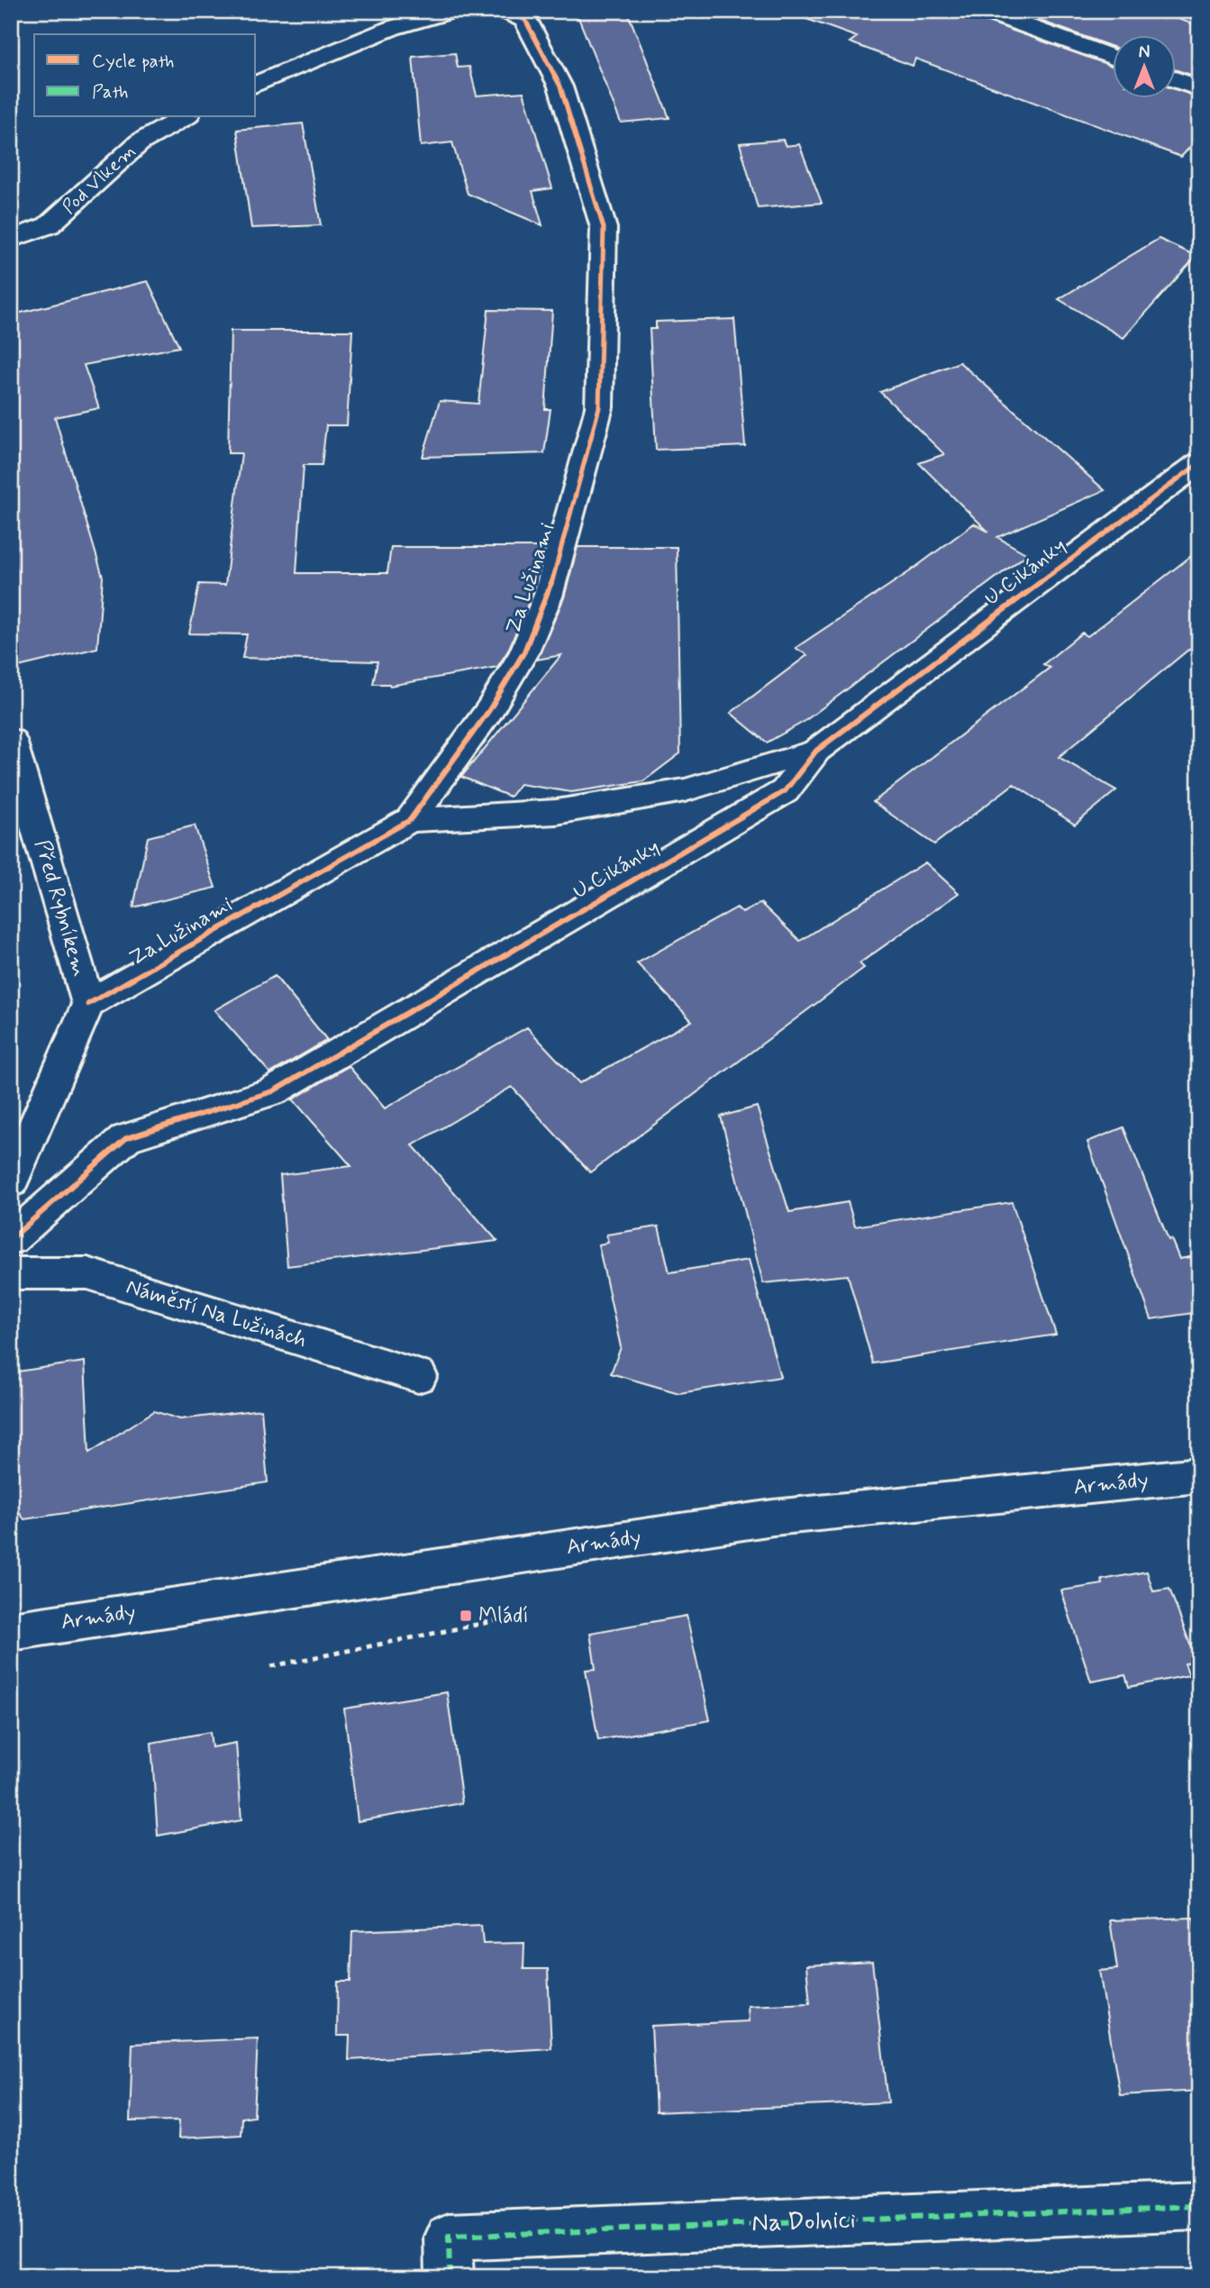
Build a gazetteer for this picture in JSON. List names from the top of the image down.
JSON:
{
  "streets": {
    "street": [
      "Pod Vlkem",
      "U Cikánky",
      "Za Lužinami",
      "Před Rybníkem",
      "Náměstí Na Lužinách",
      "Armády",
      "Na Dolnici"
    ]
  },
  "crossings": [
    ["U Cikánky", "Za Lužinami"],
    ["Za Lužinami", "Před Rybníkem"]
  ],
  "places": {
    "transit": ["Mládí"]
  },
  "legend": ["Cycle path", "Path"],
  "north": "top"
}
